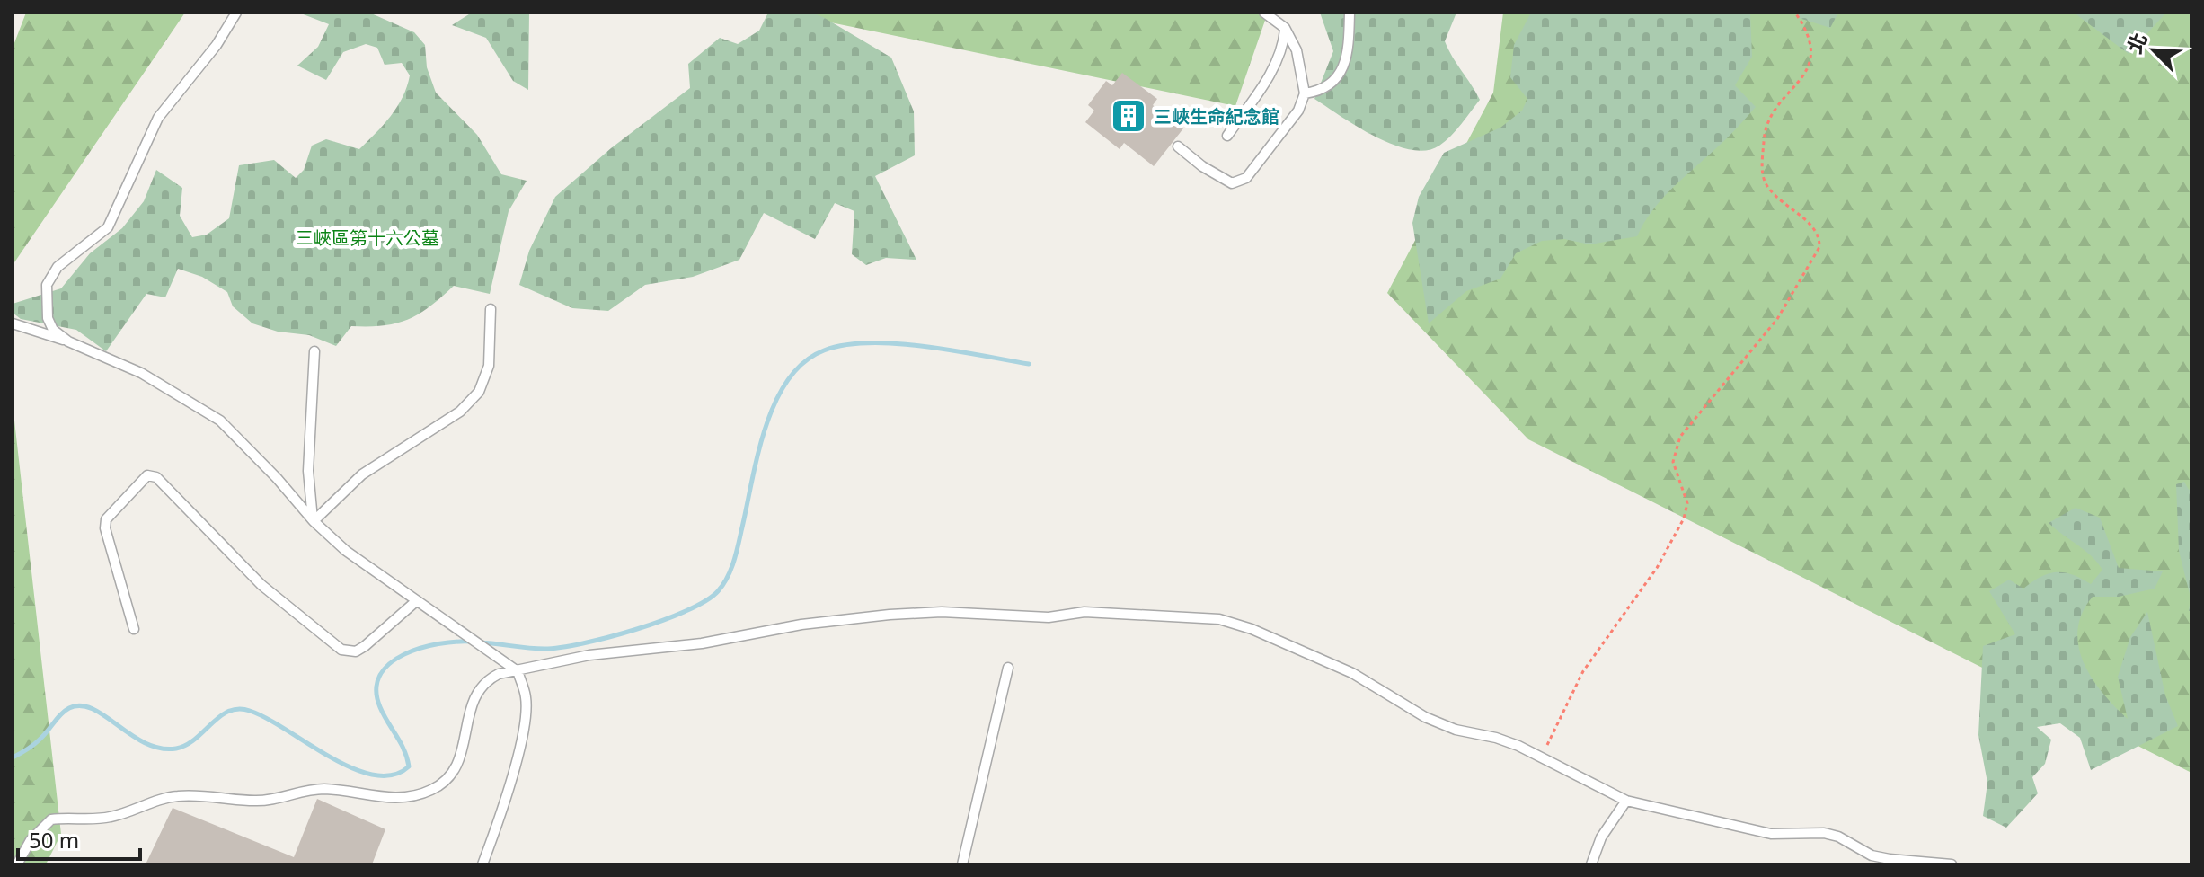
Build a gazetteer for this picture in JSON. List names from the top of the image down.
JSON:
{
  "parks": ["三峽區第十六公墓"],
  "places": {
    "building": ["三峽生命紀念館"]
  },
  "scale_bar": "50 m",
  "north": "top left"
}
